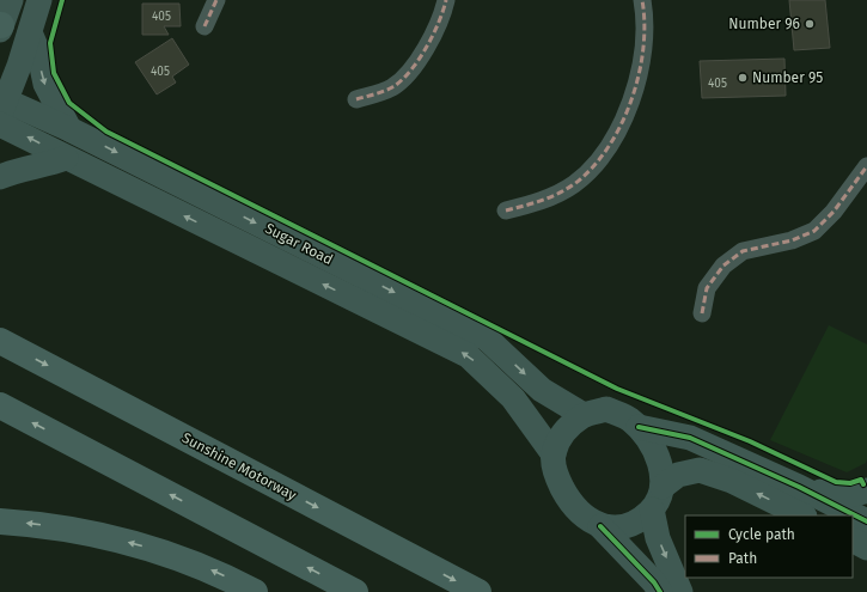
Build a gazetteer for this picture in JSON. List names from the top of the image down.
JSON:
{
  "streets": {
    "highway": ["Sunshine Motorway"],
    "main road": ["Sugar Road"]
  },
  "places": ["Number 96", "Number 95"],
  "house_numbers": ["405", "405", "405"],
  "legend": ["Cycle path", "Path"]
}
